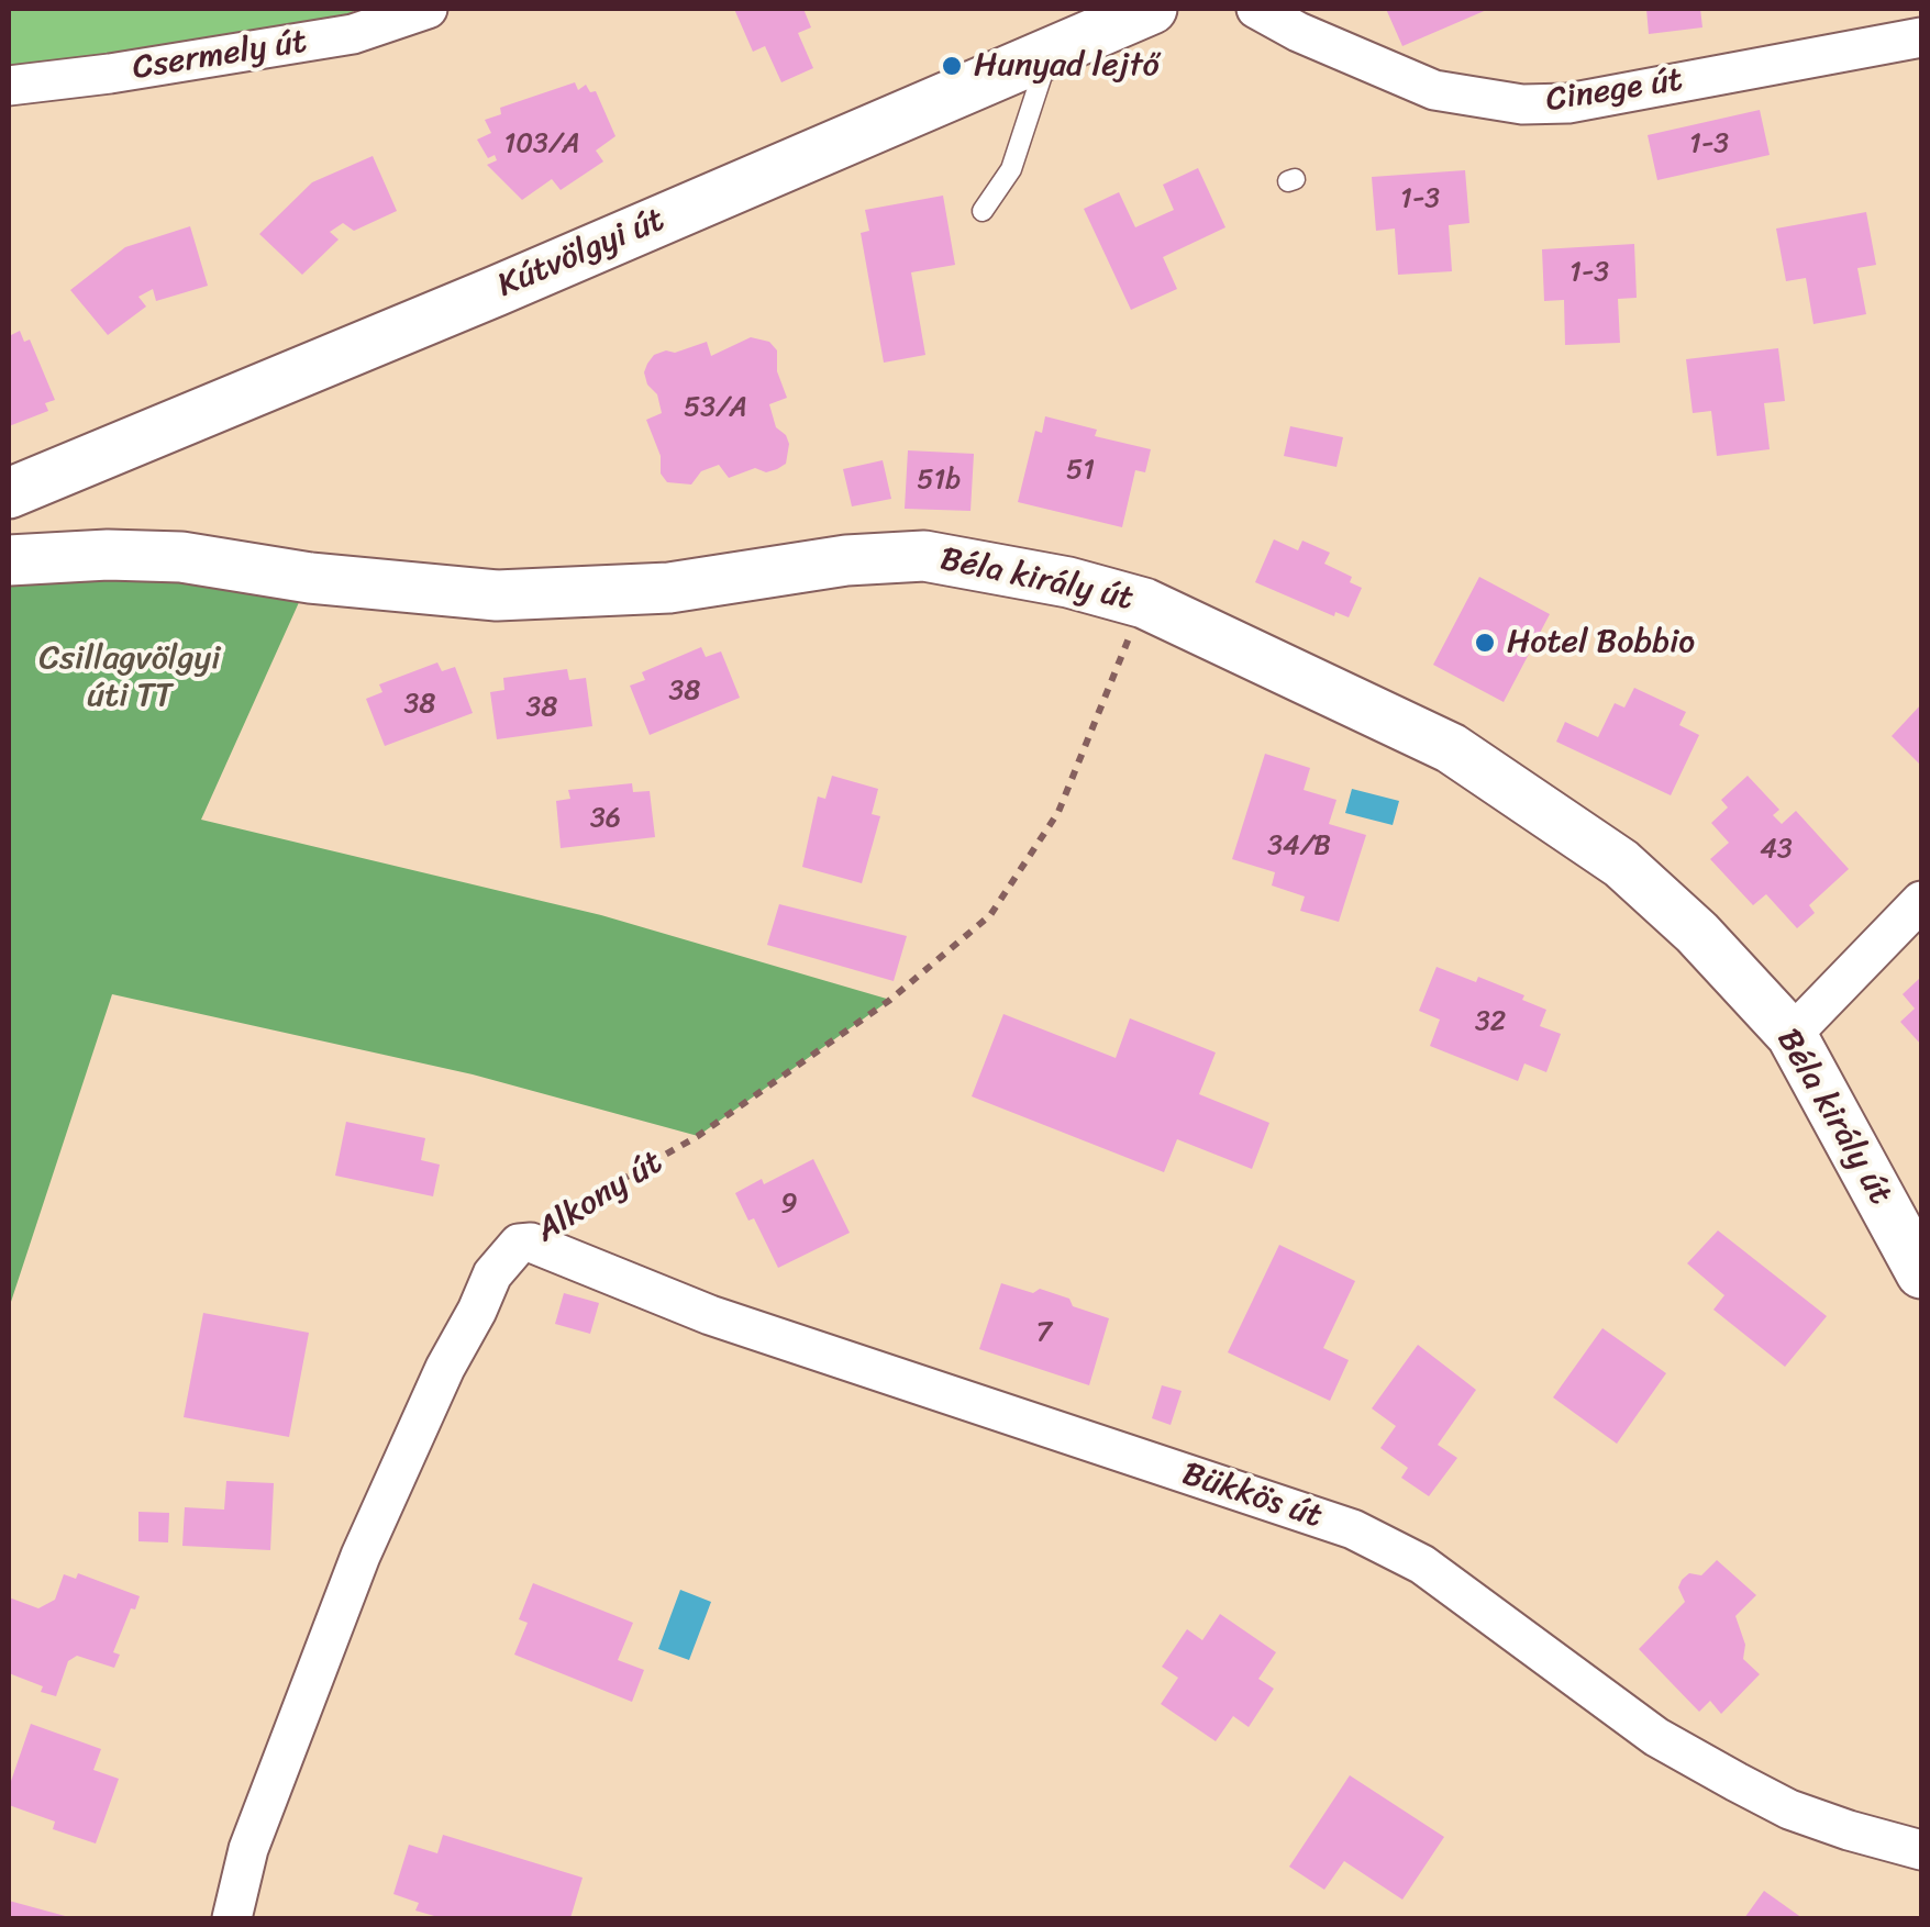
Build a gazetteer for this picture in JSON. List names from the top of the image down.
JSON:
{
  "streets": {
    "street": [
      "Csermely út",
      "Cinege út",
      "Kútvölgyi út",
      "Béla király út",
      "Alkony út",
      "Bükkös út"
    ]
  },
  "crossings": [
    ["Béla király út", "Alkony út"],
    ["Alkony út", "Bükkös út"]
  ],
  "parks": ["Csillagvölgyi úti TT"],
  "places": ["Hunyad lejtő", "Hotel Bobbio"],
  "house_numbers": [
    "103/A",
    "1-3",
    "1-3",
    "1-3",
    "53/A",
    "51",
    "51b",
    "38",
    "38",
    "38",
    "36",
    "34/B",
    "43",
    "32",
    "9",
    "7"
  ]
}
